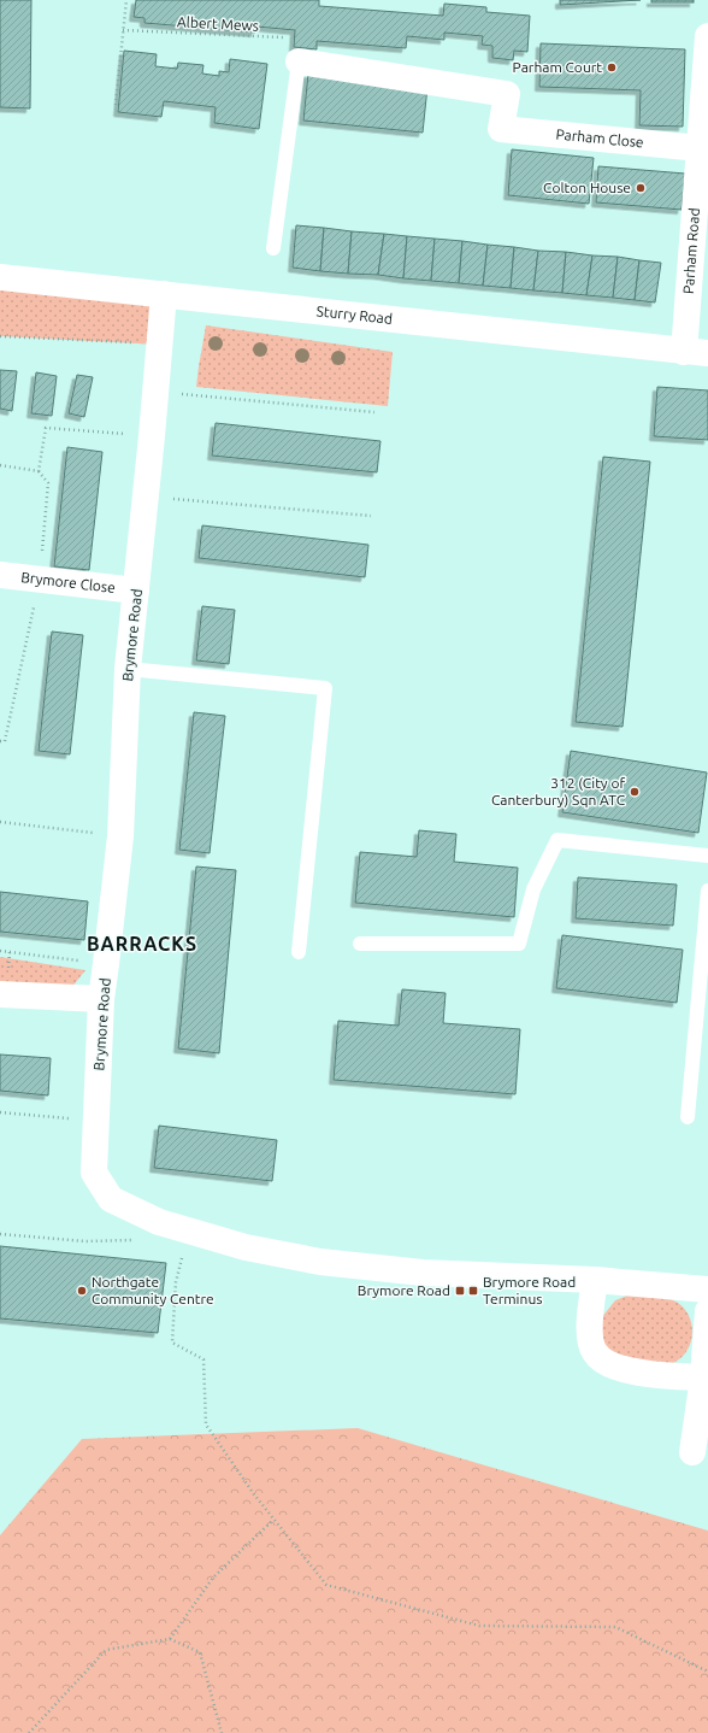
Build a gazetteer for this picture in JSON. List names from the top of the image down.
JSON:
{
  "streets": {
    "main road": [
      "Parham Close",
      "Parham Road",
      "Sturry Road",
      "Brymore Close",
      "Brymore Road"
    ],
    "path": ["Albert Mews"]
  },
  "crossings": [
    ["Albert Mews", "Parham Close"],
    ["Parham Close", "Parham Road"],
    ["Parham Road", "Sturry Road"],
    ["Sturry Road", "Brymore Road"],
    ["Brymore Close", "Brymore Road"]
  ],
  "districts": ["BARRACKS"],
  "places": {
    "other": [
      "Parham Court",
      "Colton House",
      "312 (City of Canterbury) Sqn ATC",
      "Northgate Community Centre"
    ],
    "transit": ["Brymore Road", "Brymore Road Terminus"]
  }
}
